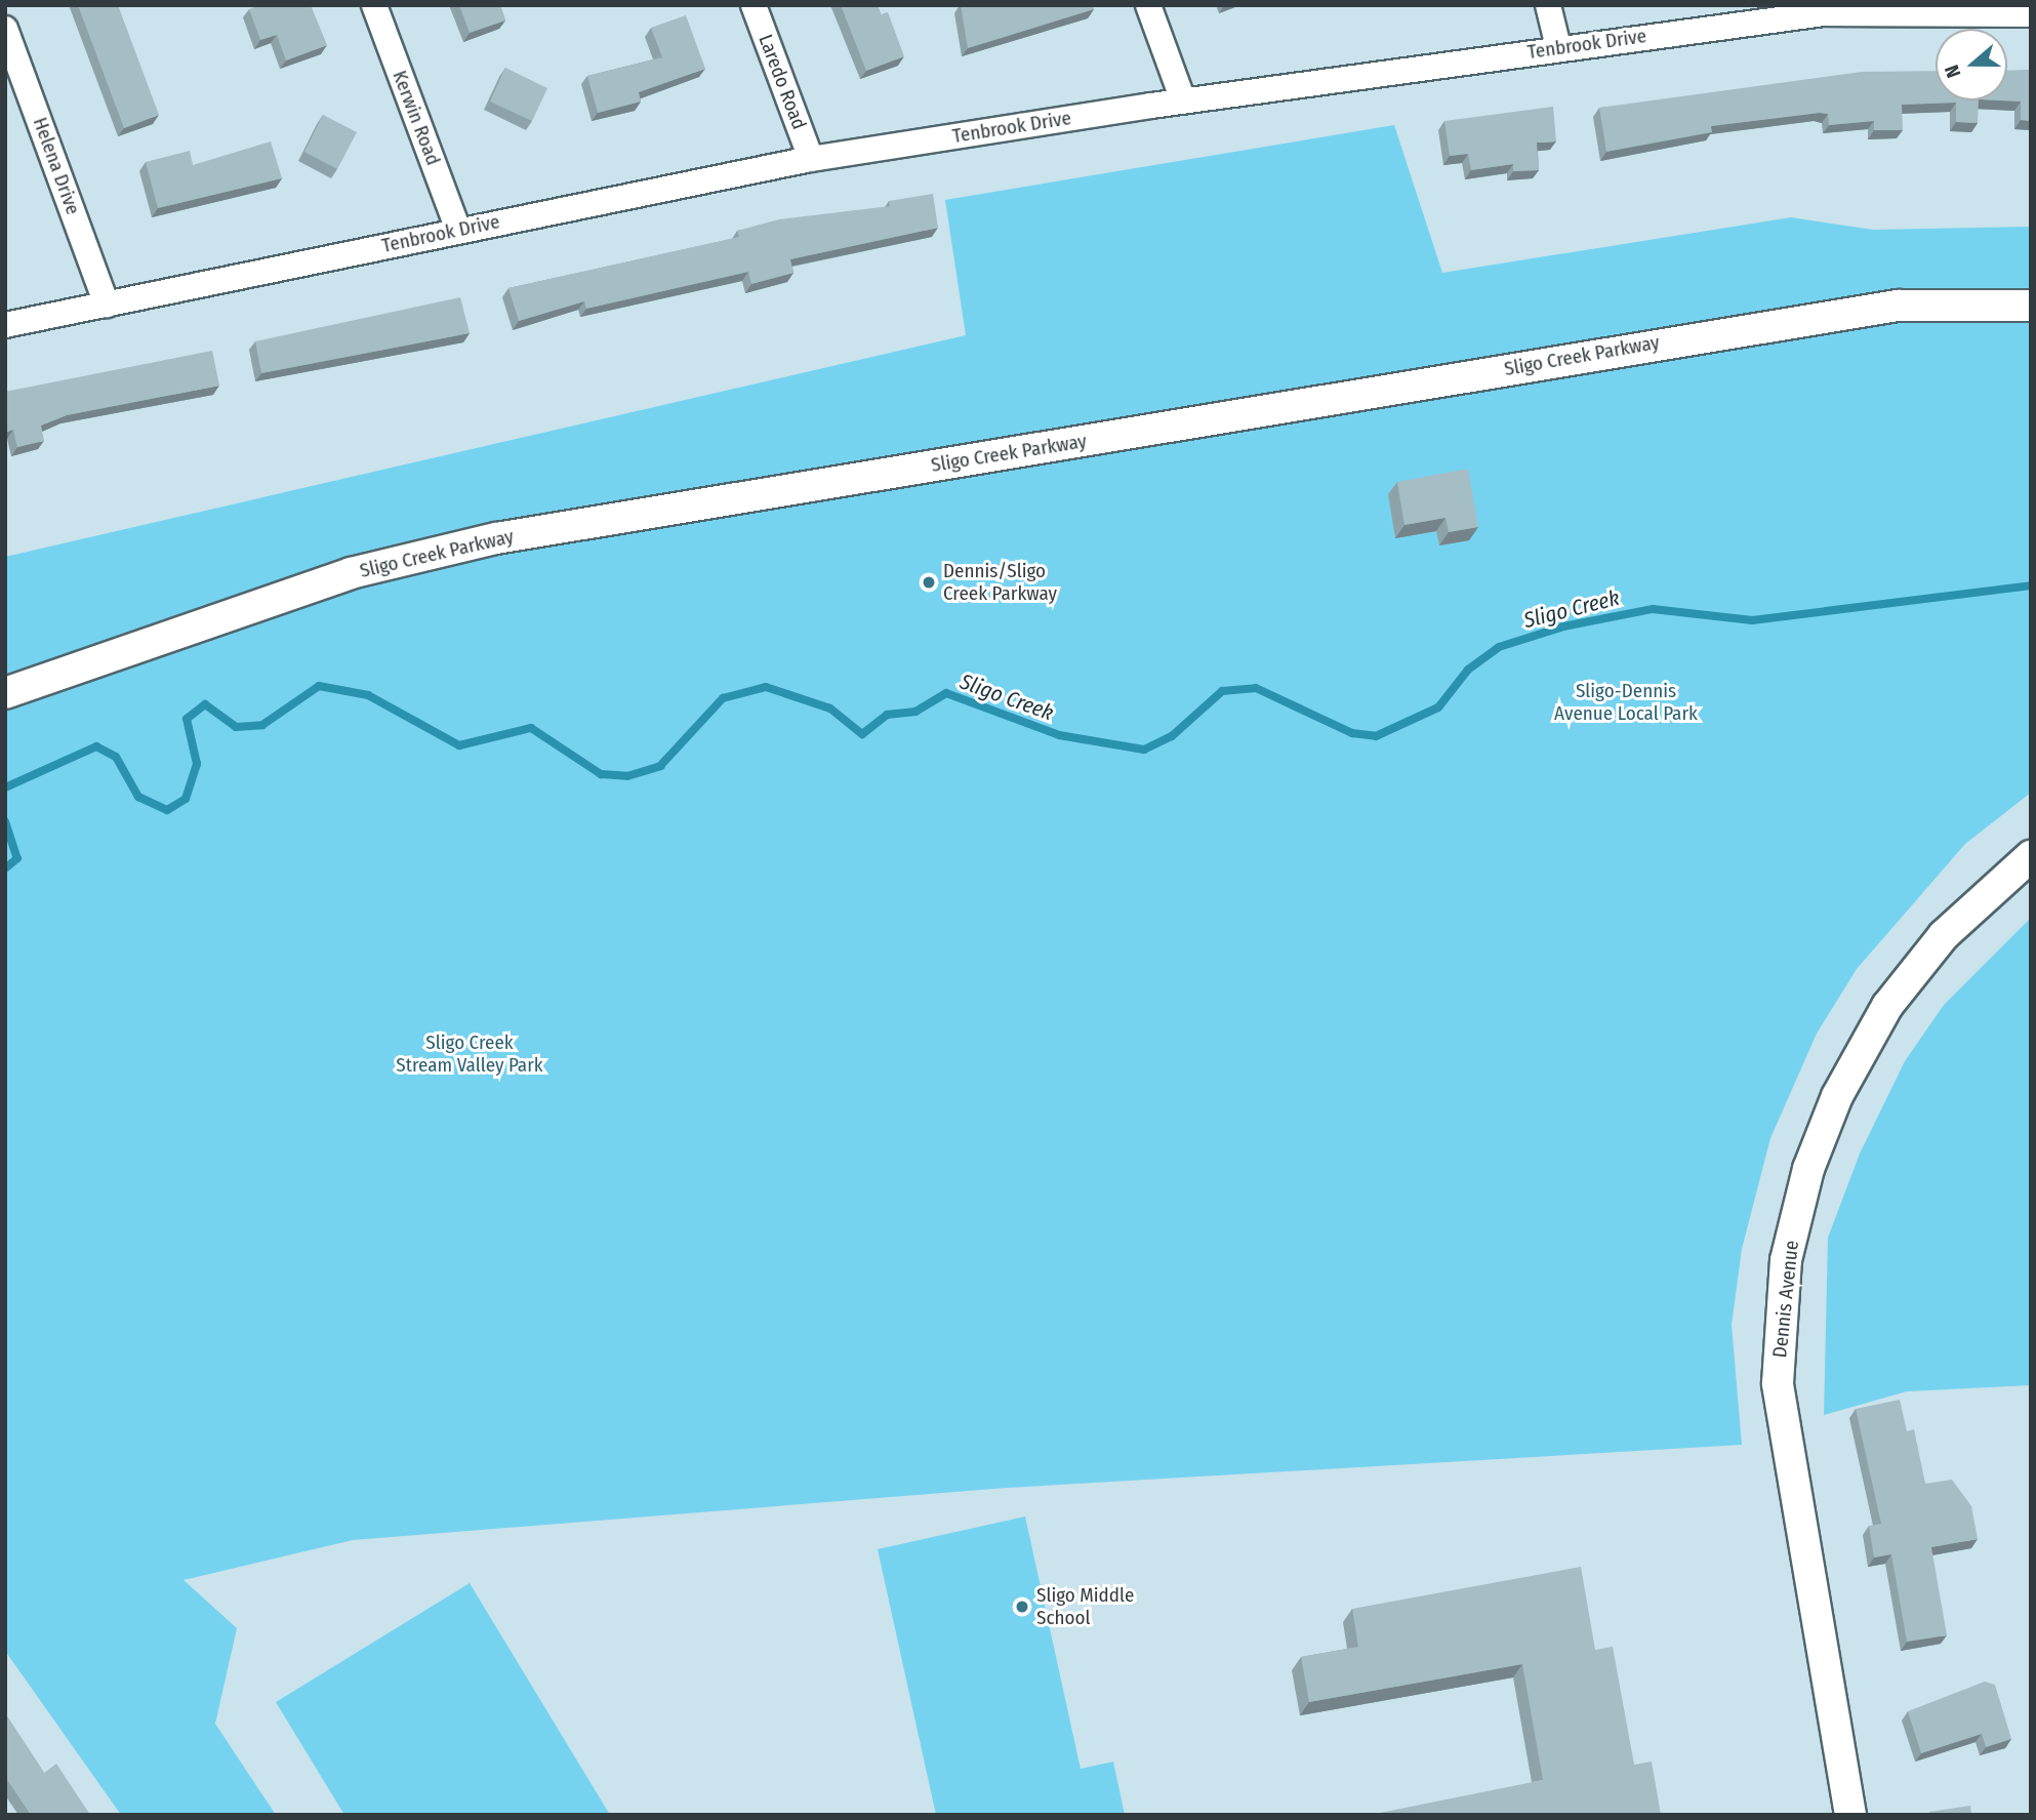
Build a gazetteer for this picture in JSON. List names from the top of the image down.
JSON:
{
  "streets": {
    "street": [
      "Tenbrook Drive",
      "Laredo Road",
      "Kerwin Road",
      "Helena Drive",
      "Sligo Creek Parkway",
      "Dennis Avenue"
    ]
  },
  "crossings": [
    ["Tenbrook Drive", "Laredo Road"],
    ["Tenbrook Drive", "Kerwin Road"],
    ["Tenbrook Drive", "Helena Drive"]
  ],
  "water": ["Sligo Creek"],
  "parks": ["Sligo-Dennis Avenue Local Park", "Sligo Creek Stream Valley Park"],
  "places": ["Dennis/Sligo Creek Parkway", "Sligo Middle School"],
  "north": "left"
}
